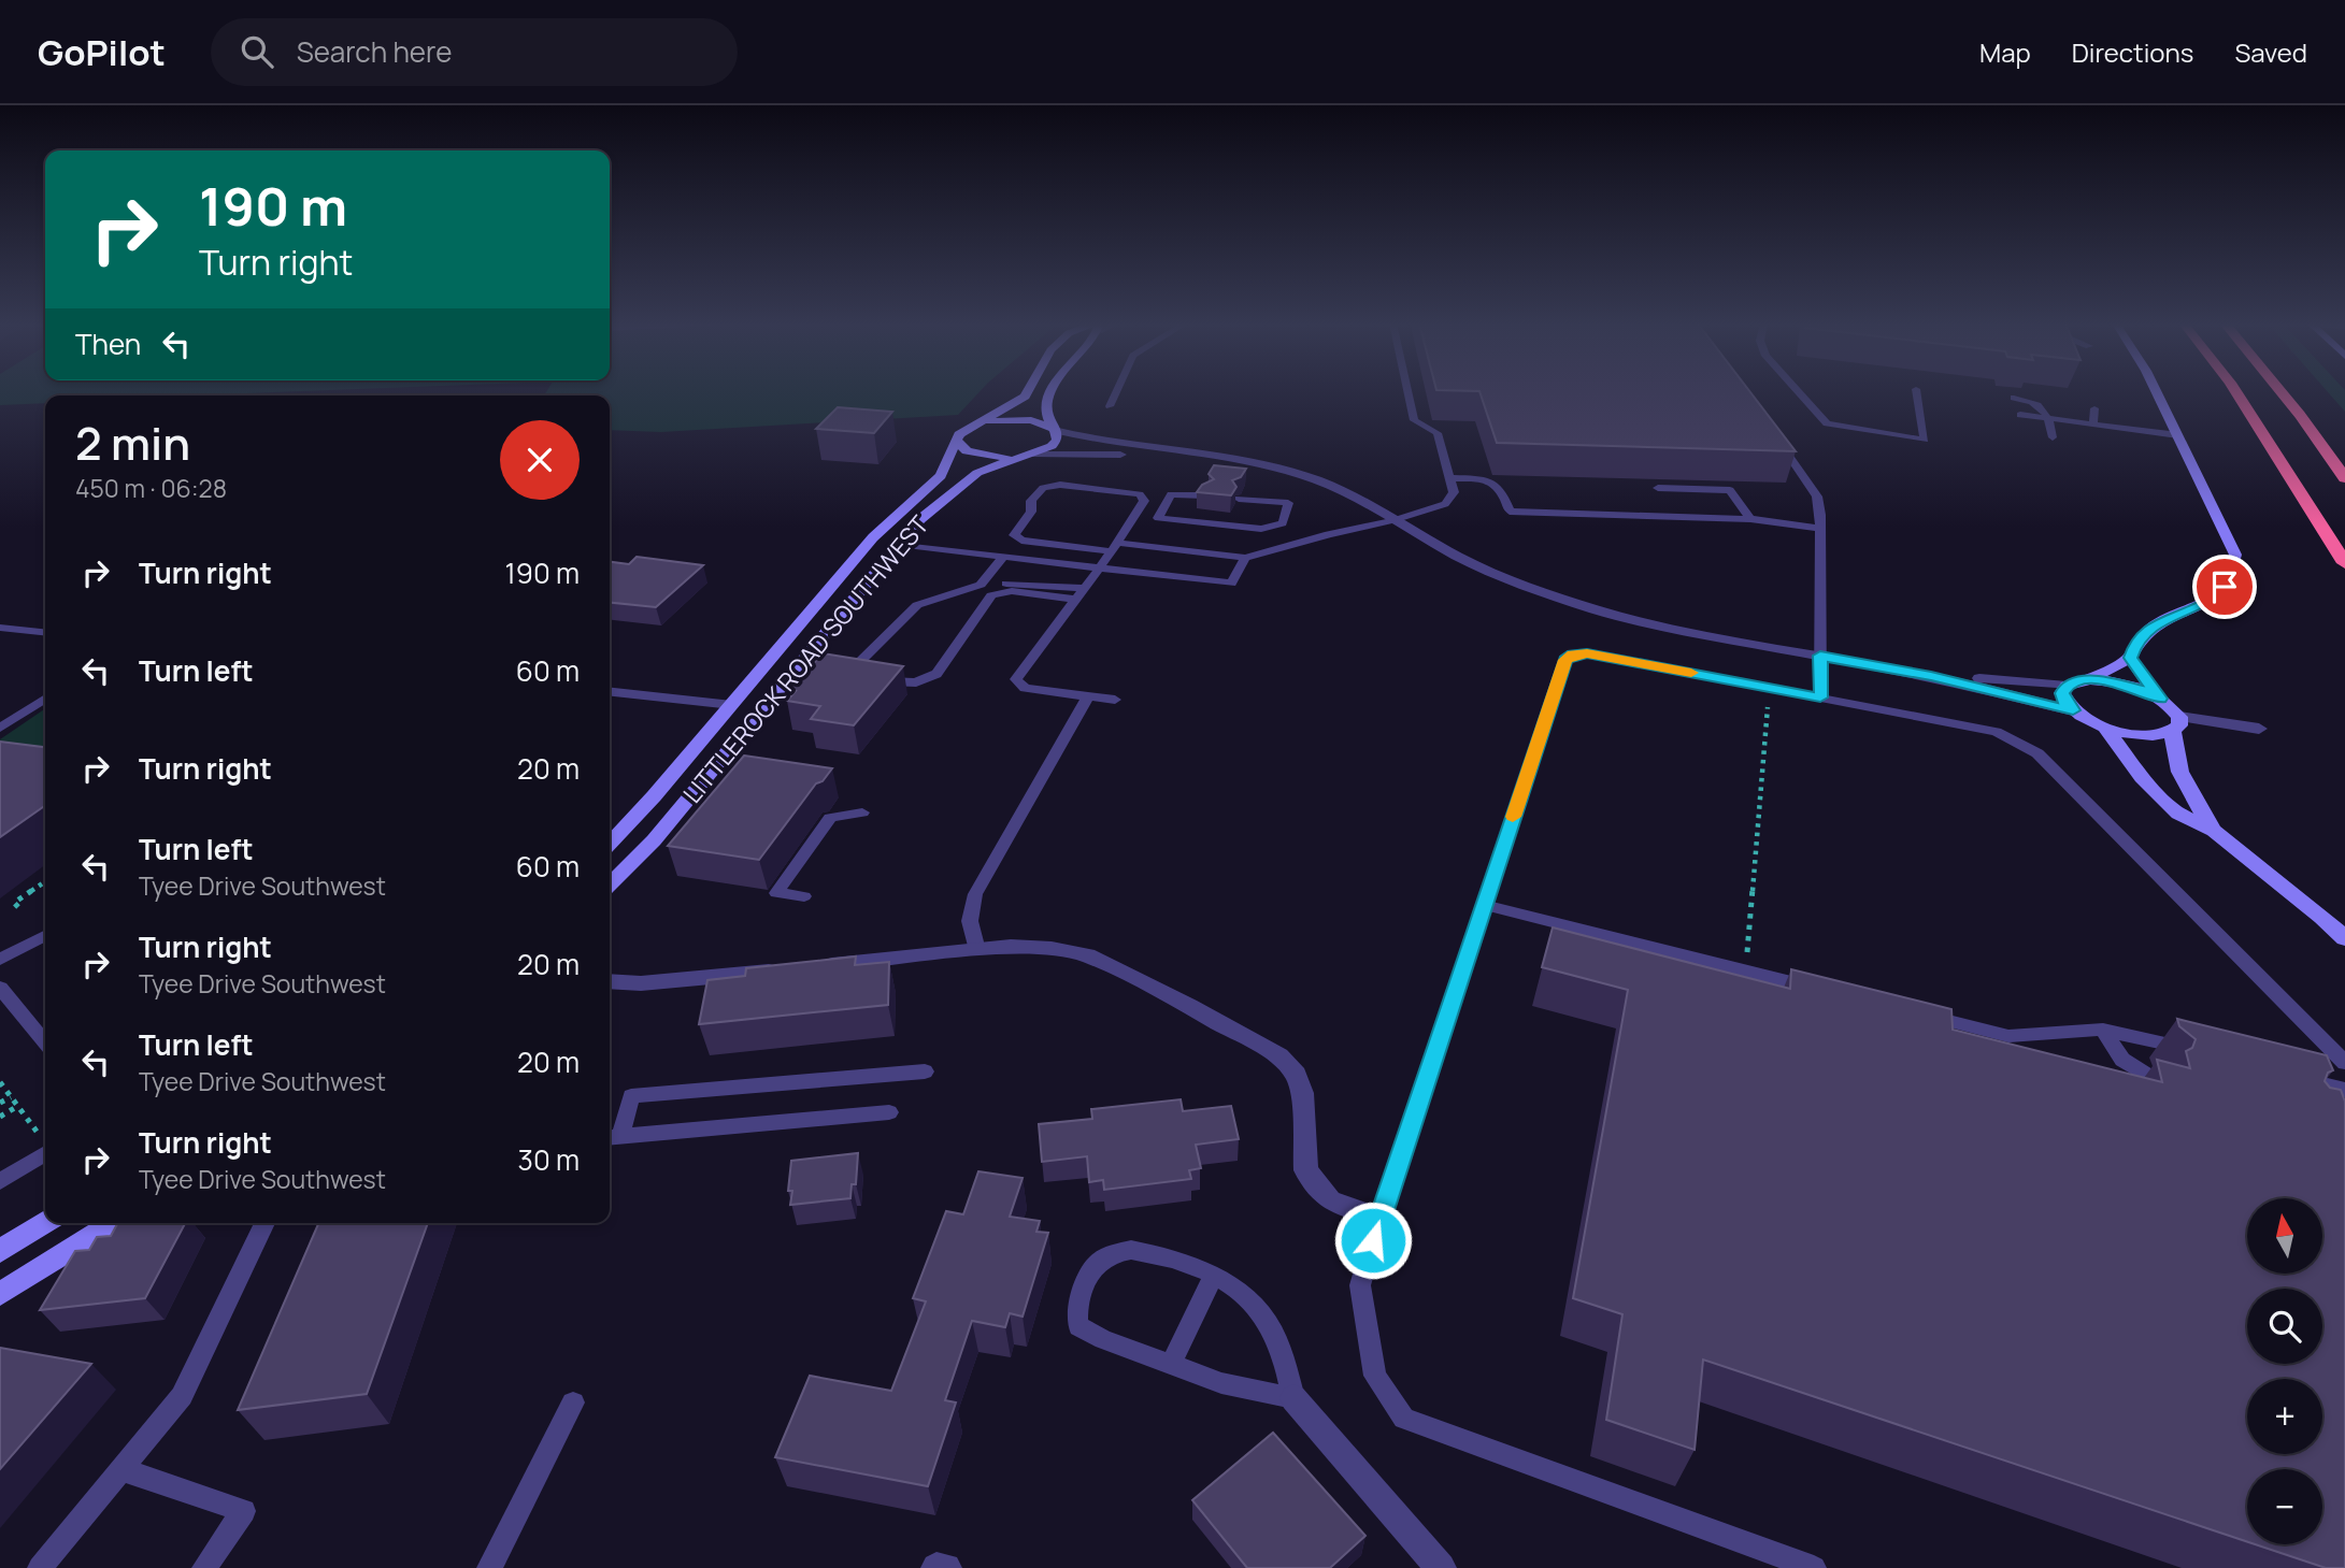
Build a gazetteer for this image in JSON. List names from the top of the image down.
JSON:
{
  "streets": {
    "main road": ["LITTLEROCK ROAD SOUTHWEST"]
  },
  "north": "top",
  "page": {
    "header": "GoPilot",
    "search": "Search here",
    "nav": ["Map", "Directions", "Saved"],
    "turn": ["190 m", "Turn right"],
    "then": "Then",
    "heading": ["2 min", "450 m · 06:28"],
    "list": [
      {
        "name": "Turn right",
        "value": "190 m"
      },
      {
        "name": "Turn left",
        "value": "60 m"
      },
      {
        "name": "Turn right",
        "value": "20 m"
      },
      {
        "name": "Turn left",
        "note": "Tyee Drive Southwest",
        "value": "60 m"
      },
      {
        "name": "Turn right",
        "note": "Tyee Drive Southwest",
        "value": "20 m"
      },
      {
        "name": "Turn left",
        "note": "Tyee Drive Southwest",
        "value": "20 m"
      },
      {
        "name": "Turn right",
        "note": "Tyee Drive Southwest",
        "value": "30 m"
      }
    ],
    "map_buttons": ["+", "−"]
  }
}
